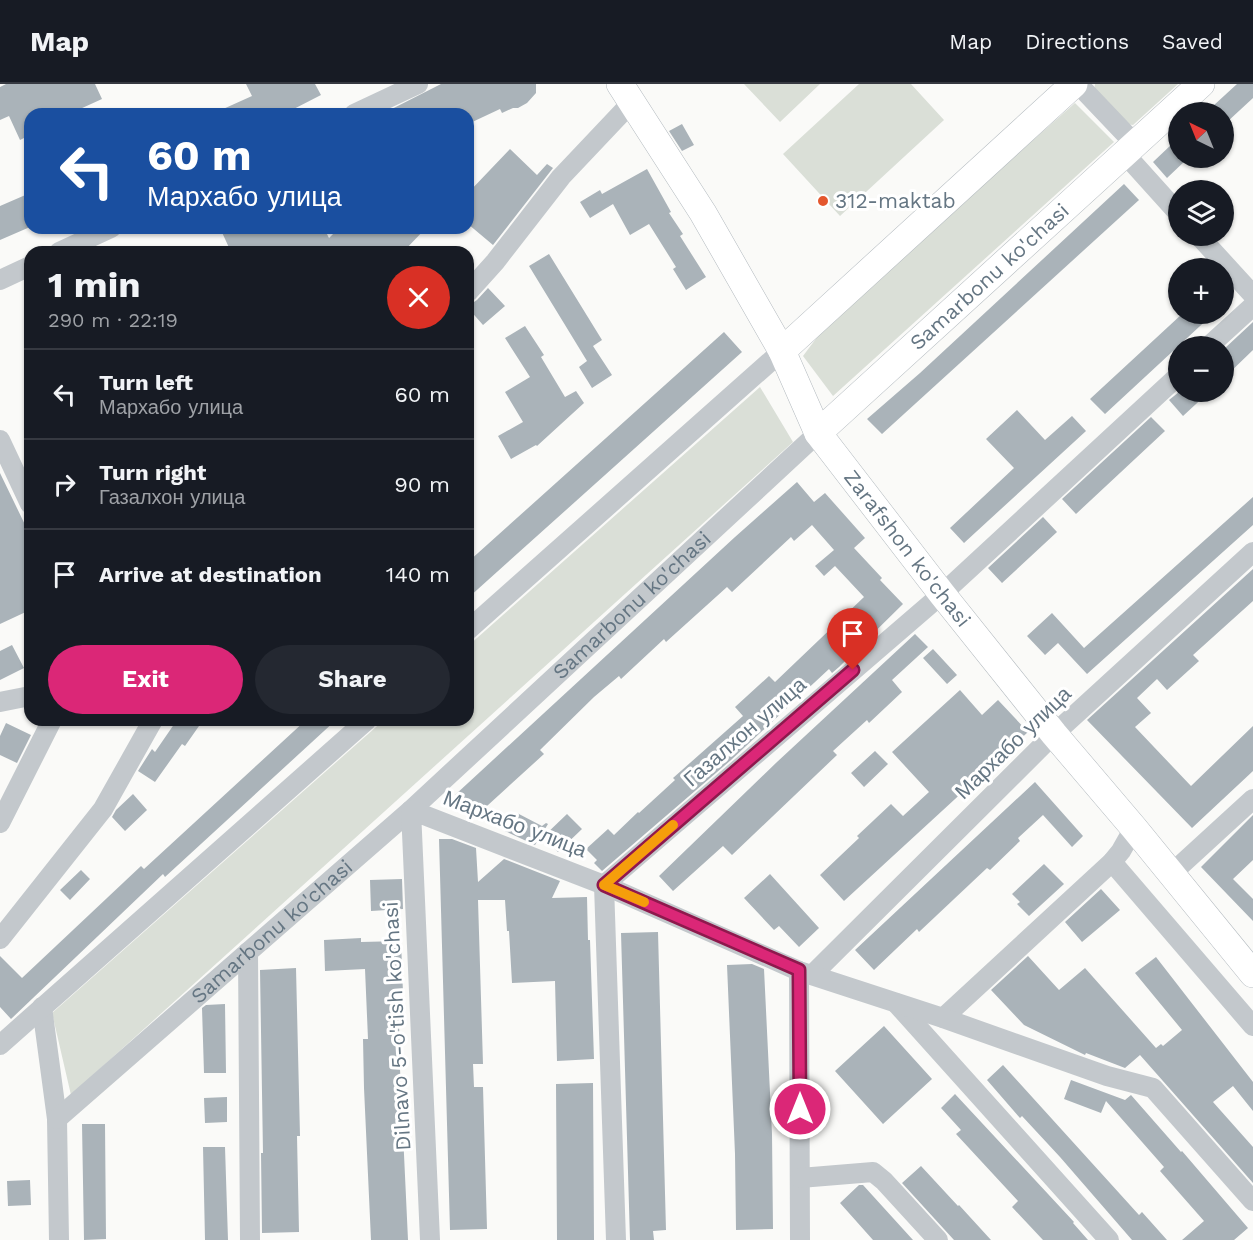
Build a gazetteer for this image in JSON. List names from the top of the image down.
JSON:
{
  "streets": {
    "street": [
      "Samarbonu ko'chasi",
      "Zarafshon ko'chasi",
      "Газалхон улица",
      "Мархабо улица",
      "Dilnavo 5-o'tish ko'chasi"
    ]
  },
  "crossings": [
    ["Samarbonu ko'chasi", "Zarafshon ko'chasi"],
    ["Samarbonu ko'chasi", "Мархабо улица"],
    ["Samarbonu ko'chasi", "Dilnavo 5-o'tish ko'chasi"],
    ["Zarafshon ko'chasi", "Газалхон улица"],
    ["Zarafshon ko'chasi", "Мархабо улица"],
    ["Газалхон улица", "Мархабо улица"],
    ["Мархабо улица", "Dilnavo 5-o'tish ko'chasi"]
  ],
  "places": ["312-maktab"],
  "north": "top left",
  "page": {
    "header": "Map",
    "nav": ["Map", "Directions", "Saved"],
    "map_buttons": ["+", "−"],
    "turn": ["60 m", "Мархабо улица"],
    "heading": ["1 min", "290 m · 22:19"],
    "list": [
      {
        "name": "Turn left",
        "note": "Мархабо улица",
        "value": "60 m"
      },
      {
        "name": "Turn right",
        "note": "Газалхон улица",
        "value": "90 m"
      },
      {
        "name": "Arrive at destination",
        "value": "140 m"
      }
    ],
    "buttons": ["Exit", "Share"]
  }
}
